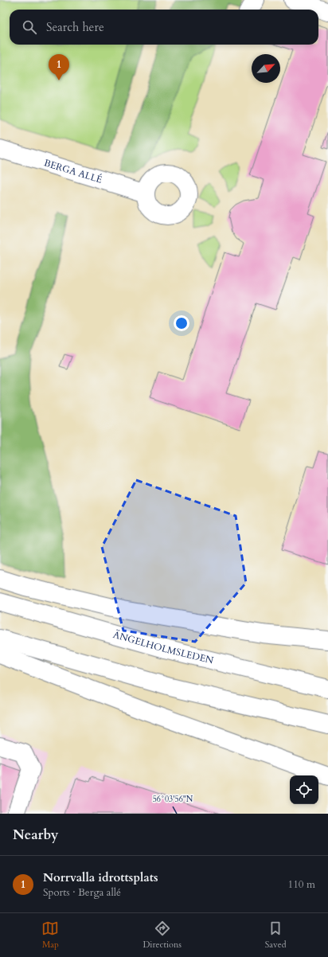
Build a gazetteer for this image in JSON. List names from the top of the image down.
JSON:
{
  "streets": {
    "main road": ["BERGA ALLÉ", "ÄNGELHOLMSLEDEN"]
  },
  "north": "top right",
  "page": {
    "search": "Search here",
    "pins": "1",
    "heading": "Nearby",
    "list": [
      {
        "mark": "1",
        "name": "Norrvalla idrottsplats",
        "note": "Sports · Berga allé",
        "value": "110 m"
      }
    ],
    "nav": ["Map", "Directions", "Saved"]
  },
  "coordinates": ["56°03'56\"N"]
}
